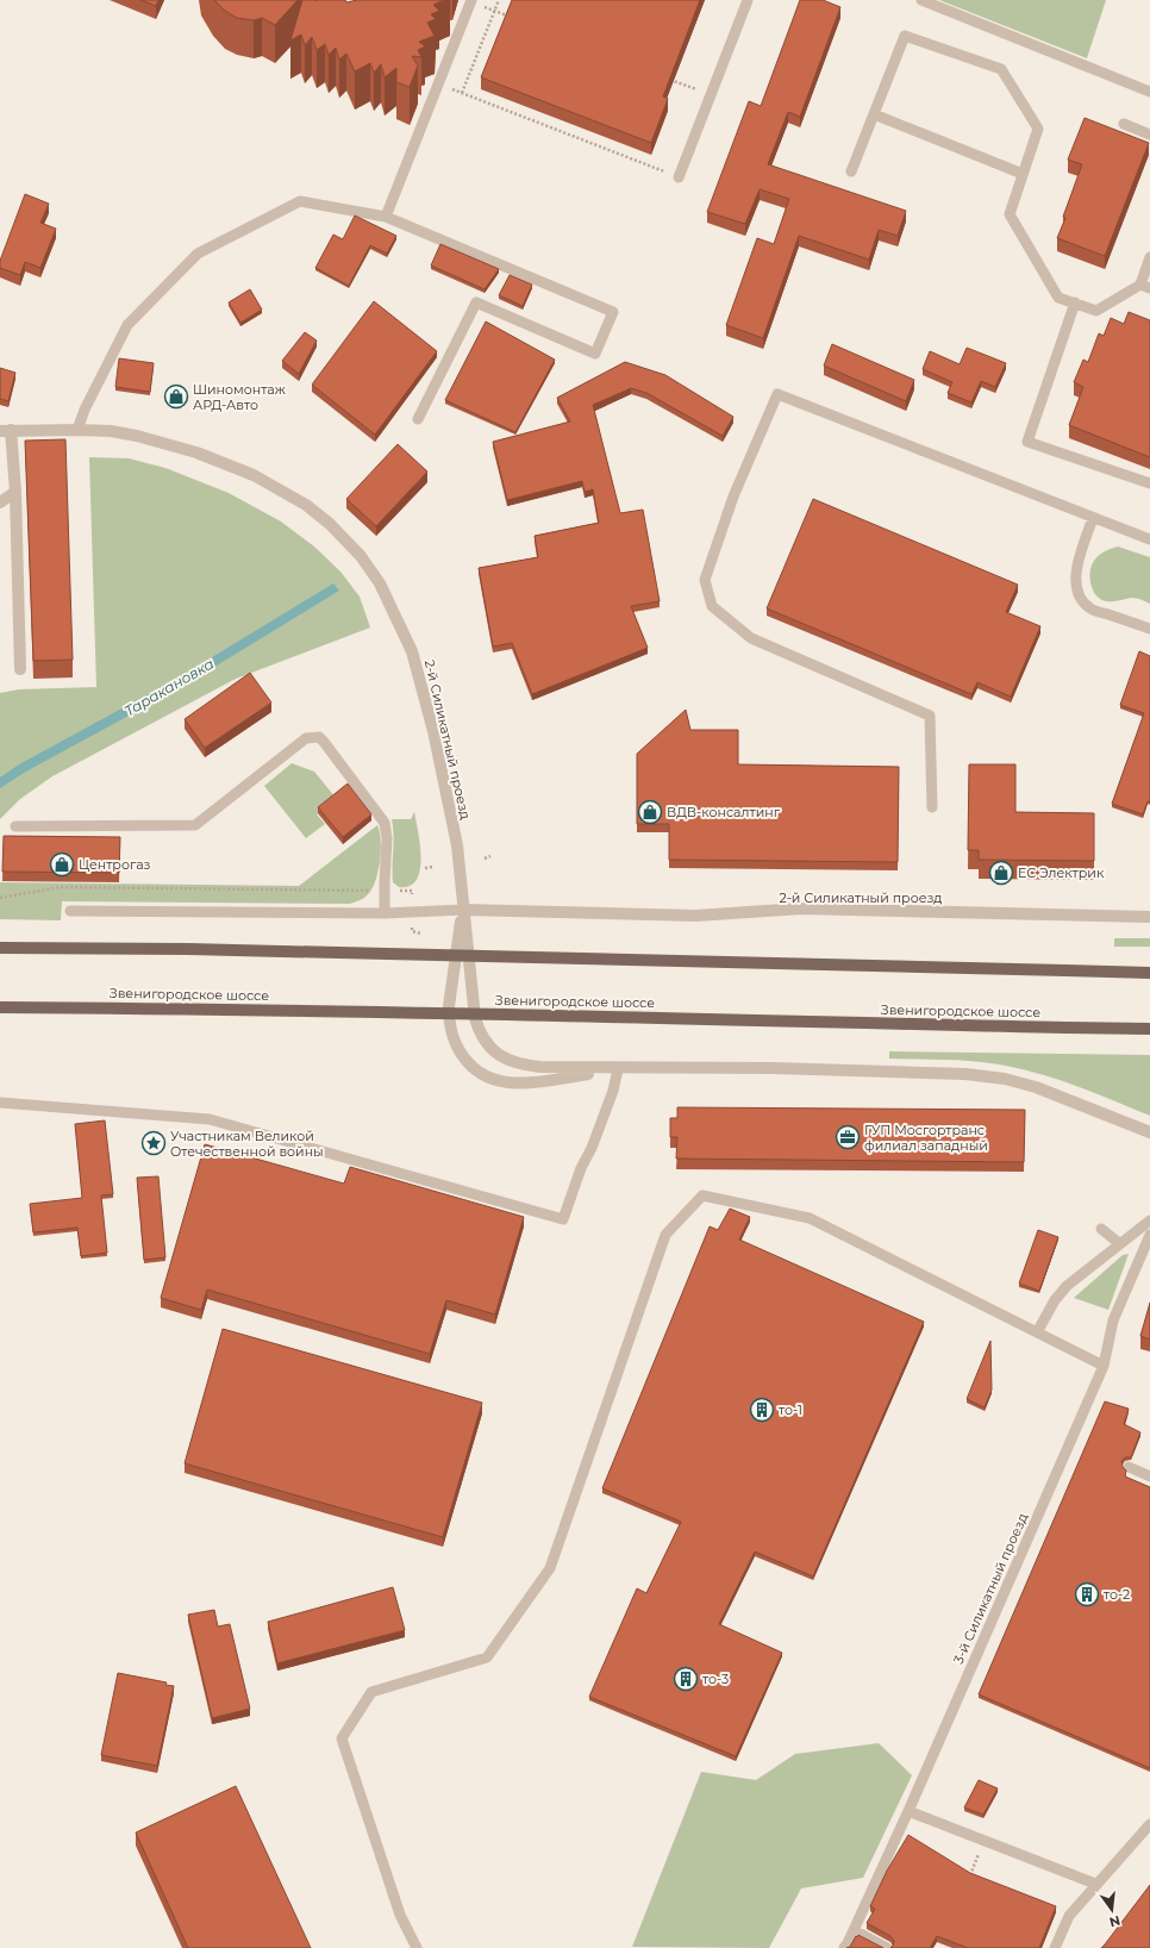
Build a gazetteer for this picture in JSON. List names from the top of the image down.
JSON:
{
  "streets": {
    "main road": ["Звенигородское шоссе"],
    "street": ["2-й Силикатный проезд"],
    "lane": ["3-й Силикатный проезд"]
  },
  "water": ["Таракановка"],
  "places": {
    "shop": [
      "Шиномонтаж АРД-Авто",
      "ВДВ-консалтинг",
      "Центрогаз",
      "ЕС Электрик"
    ],
    "office": ["ГУП Мосгортранс филиал западный"],
    "place": ["Участникам Великой Отечественной войны"],
    "building": ["то-1", "то-2", "то-3"]
  },
  "north": "bottom"
}
